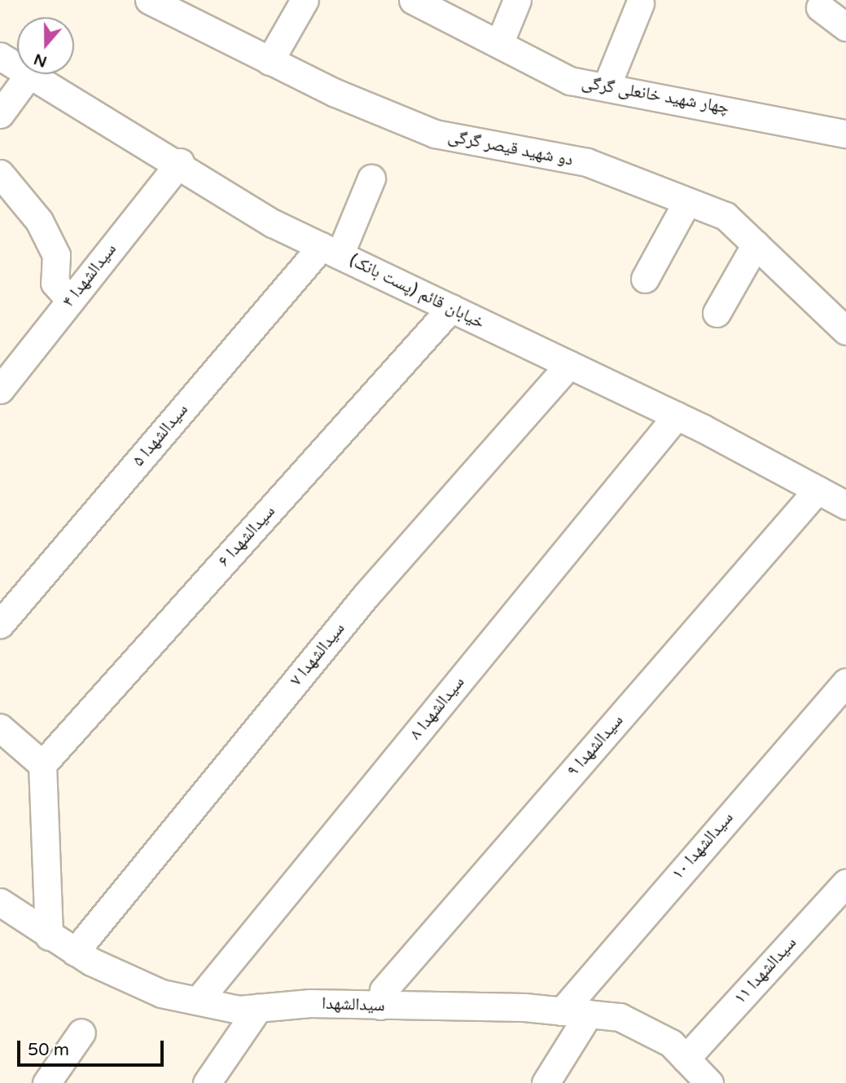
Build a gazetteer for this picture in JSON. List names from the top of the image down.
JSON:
{
  "streets": {
    "street": [
      "چهار شهید خانعلی گرگی",
      "دو شهید قیصر گرگی",
      "سیدالشهدا ۴",
      "خیابان قائم (پست بانک)",
      "سیدالشهدا ۵",
      "سیدالشهدا ۶",
      "سیدالشهدا ۷",
      "سیدالشهدا ۸",
      "سیدالشهدا ۹",
      "سیدالشهدا ۱۰",
      "سیدالشهدا ۱۱",
      "سیدالشهدا"
    ]
  },
  "crossings": [
    ["سیدالشهدا ۴", "خیابان قائم (پست بانک)"],
    ["خیابان قائم (پست بانک)", "سیدالشهدا ۵"],
    ["خیابان قائم (پست بانک)", "سیدالشهدا ۶"],
    ["خیابان قائم (پست بانک)", "سیدالشهدا ۷"],
    ["خیابان قائم (پست بانک)", "سیدالشهدا ۸"],
    ["خیابان قائم (پست بانک)", "سیدالشهدا ۹"],
    ["سیدالشهدا ۷", "سیدالشهدا"],
    ["سیدالشهدا ۸", "سیدالشهدا"],
    ["سیدالشهدا ۹", "سیدالشهدا"],
    ["سیدالشهدا ۱۰", "سیدالشهدا"],
    ["سیدالشهدا ۱۱", "سیدالشهدا"]
  ],
  "scale_bar": "50 m",
  "north": "bottom"
}
